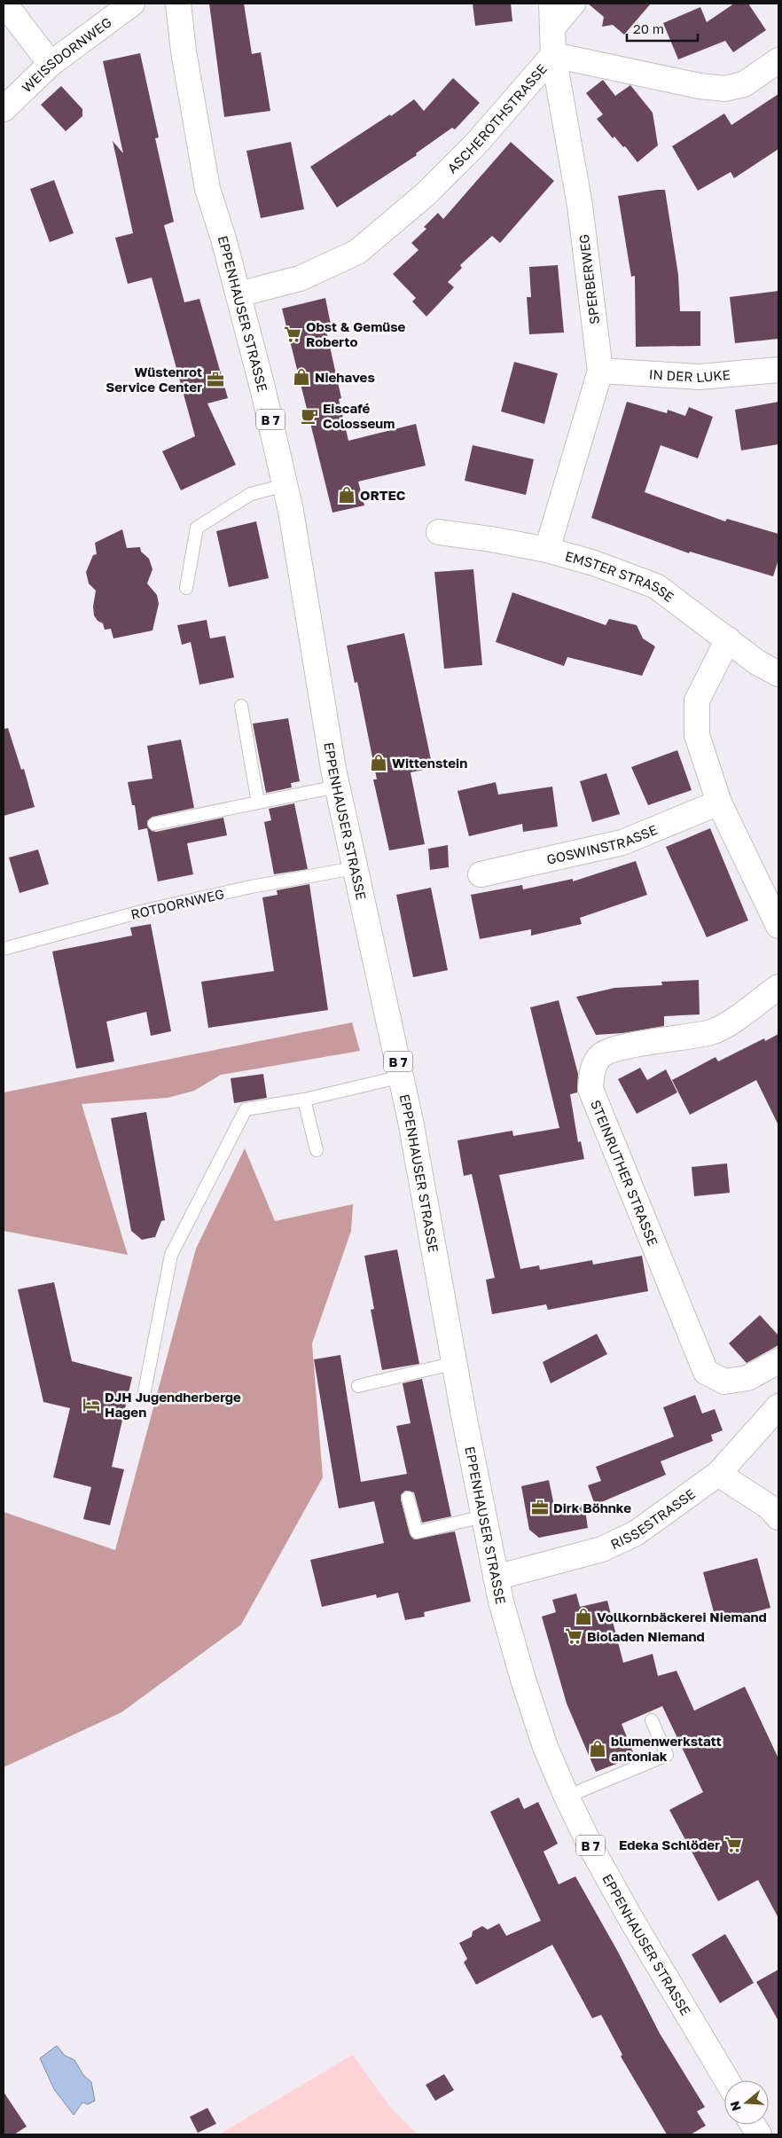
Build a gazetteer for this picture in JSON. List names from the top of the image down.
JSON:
{
  "streets": {
    "street": [
      "WEISSDORNWEG",
      "ASCHEROTHSTRASSE",
      "SPERBERWEG",
      "EPPENHAUSER STRASSE",
      "IN DER LUKE",
      "B 7",
      "EMSTER STRASSE",
      "GOSWINSTRASSE",
      "STEINRUTHER STRASSE",
      "RISSESTRASSE"
    ],
    "lane": ["ROTDORNWEG"]
  },
  "crossings": [
    ["ASCHEROTHSTRASSE", "SPERBERWEG"],
    ["ASCHEROTHSTRASSE", "EPPENHAUSER STRASSE"],
    ["SPERBERWEG", "IN DER LUKE"],
    ["SPERBERWEG", "EMSTER STRASSE"],
    ["EPPENHAUSER STRASSE", "ROTDORNWEG"],
    ["EPPENHAUSER STRASSE", "RISSESTRASSE"]
  ],
  "places": {
    "supermarket": ["Obst & Gemüse Roberto", "Bioladen Niemand", "Edeka Schlöder"],
    "shop": [
      "Niehaves",
      "ORTEC",
      "Wittenstein",
      "Vollkornbäckerei Niemand",
      "blumenwerkstatt antoniak"
    ],
    "office": ["Wüstenrot Service Center", "Dirk Böhnke"],
    "cafe": ["Eiscafé Colosseum"],
    "hotel": ["DJH Jugendherberge Hagen"]
  },
  "scale_bar": "20 m",
  "north": "left"
}
